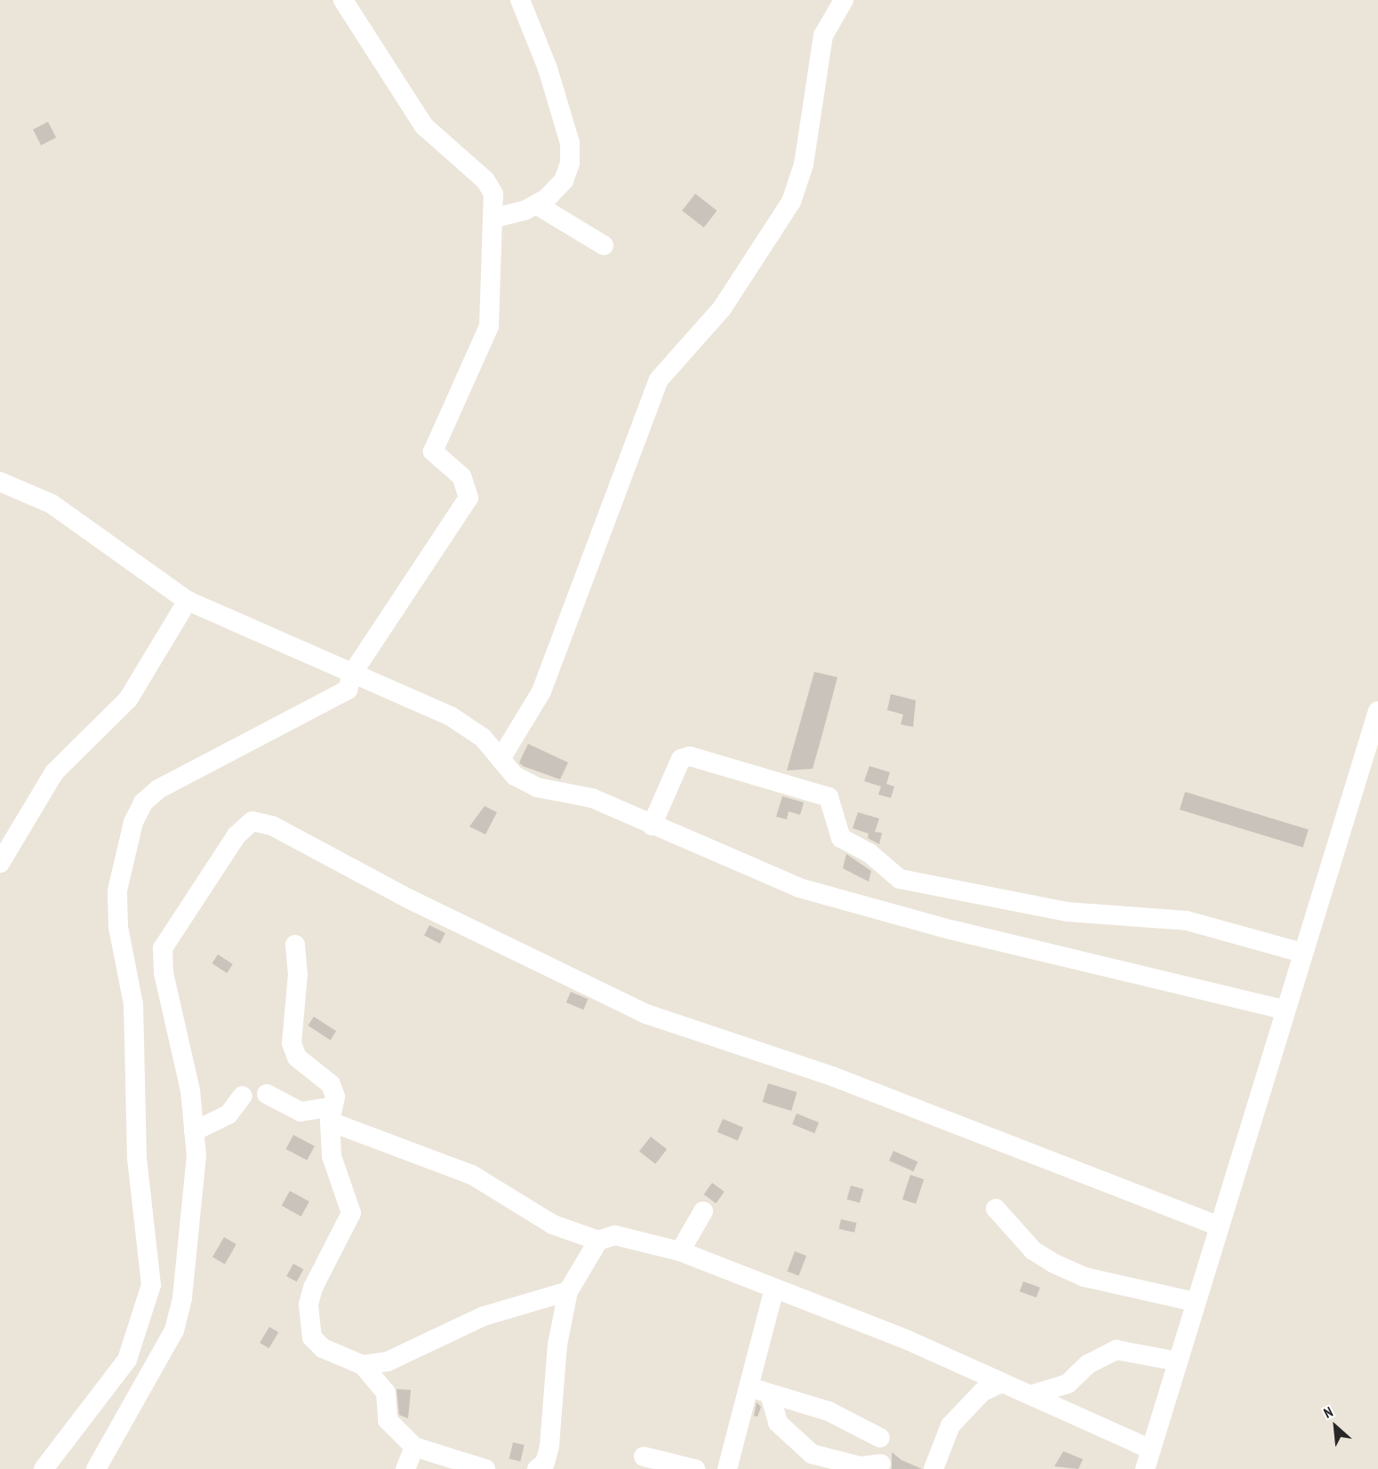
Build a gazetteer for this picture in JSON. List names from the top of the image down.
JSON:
{
  "north": "top left"
}
